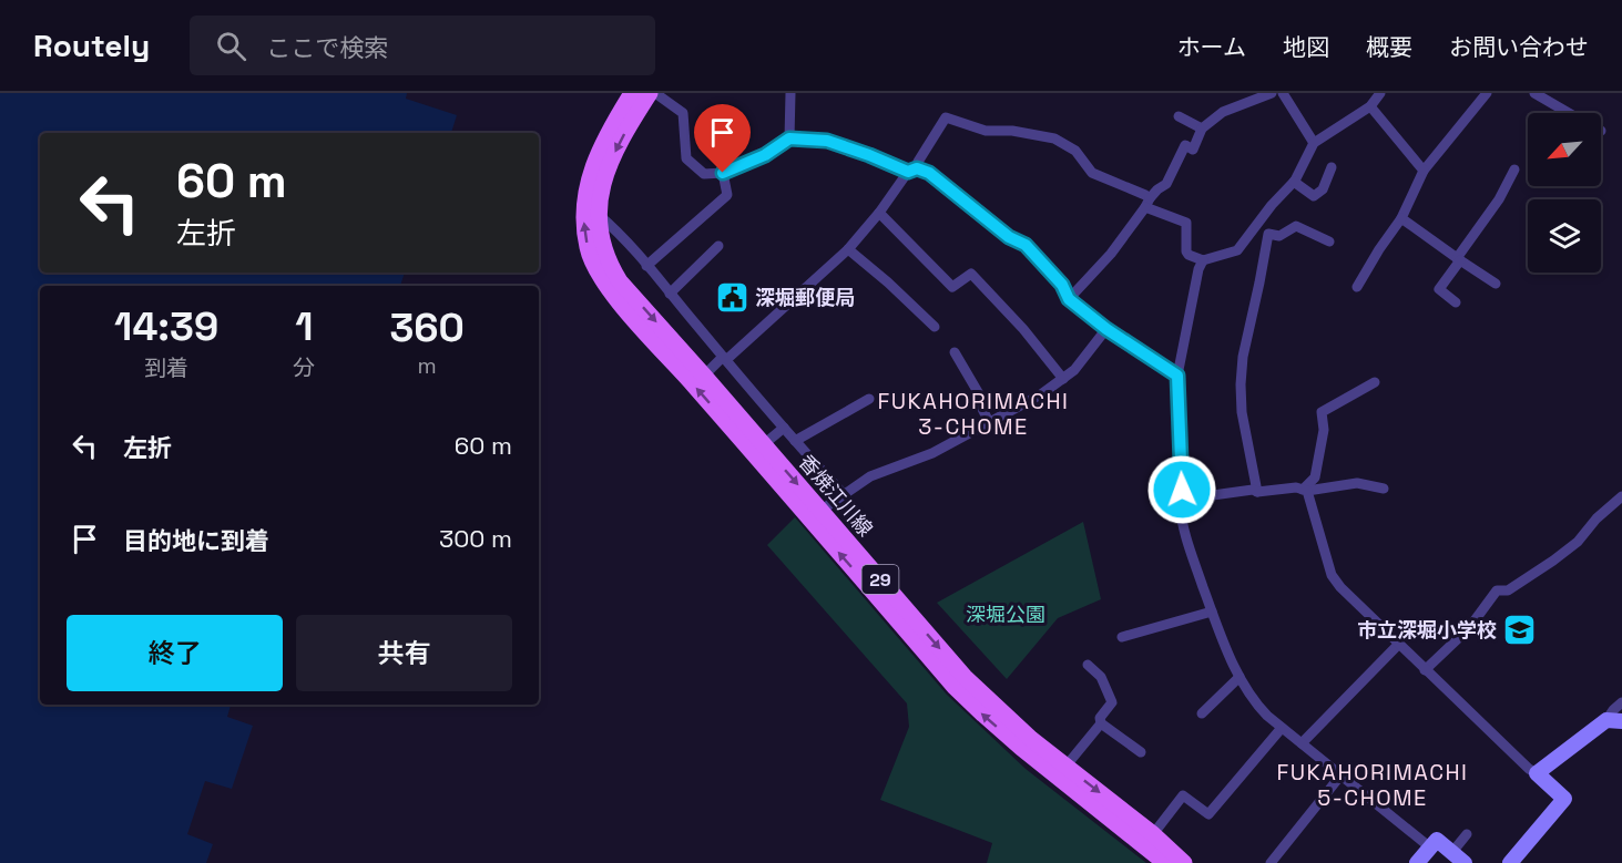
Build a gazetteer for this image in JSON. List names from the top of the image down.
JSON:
{
  "streets": {
    "main road": ["香焼江川線", "29"]
  },
  "districts": ["FUKAHORIMACHI 3-CHOME", "FUKAHORIMACHI 5-CHOME"],
  "parks": ["深堀公園"],
  "places": {
    "public building": ["深堀郵便局"],
    "school or university": ["市立深堀小学校"]
  },
  "north": "bottom left",
  "page": {
    "header": "Routely",
    "search": "ここで検索",
    "nav": [
      "ホーム",
      "地図",
      "概要",
      "お問い合わせ"
    ],
    "turn": ["60 m", "左折"],
    "eta": [
      "14:39",
      "到着",
      "1",
      "分",
      "360",
      "m"
    ],
    "list": [
      {
        "name": "左折",
        "value": "60 m"
      },
      {
        "name": "目的地に到着",
        "value": "300 m"
      }
    ],
    "buttons": ["終了", "共有"]
  }
}
